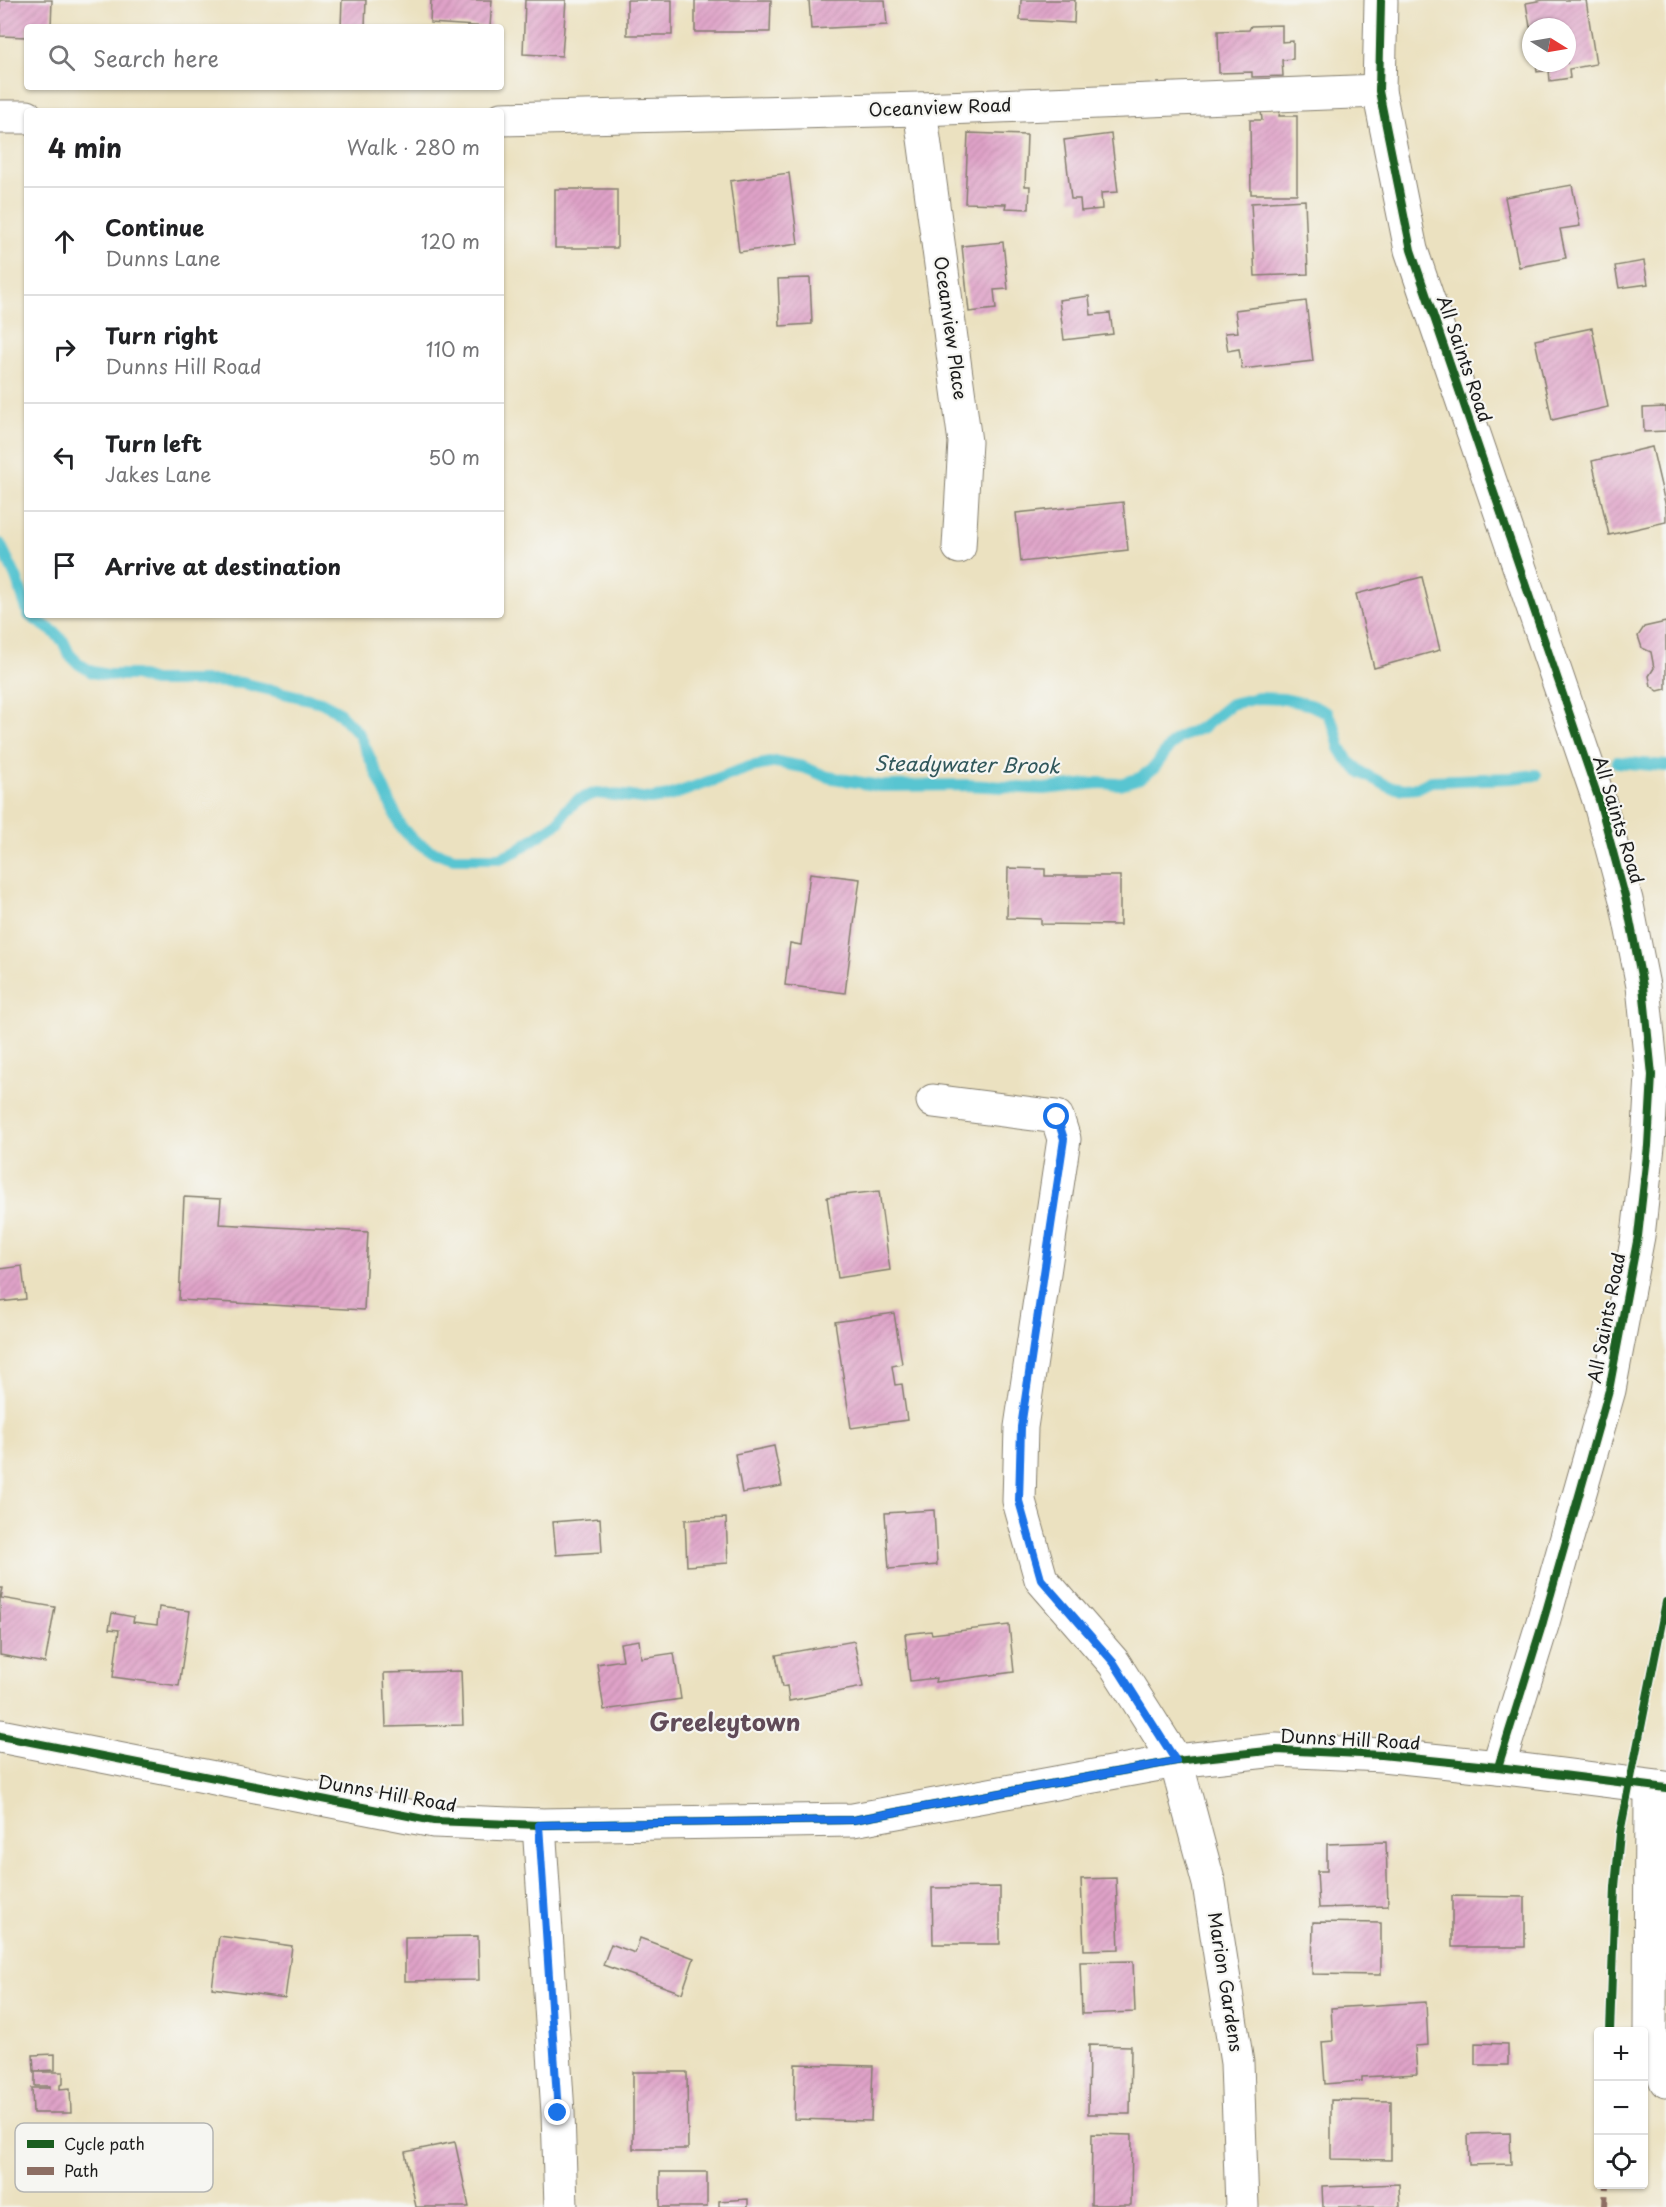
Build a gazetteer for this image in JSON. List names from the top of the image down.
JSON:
{
  "streets": {
    "street": [
      "Oceanview Road",
      "Oceanview Place",
      "All Saints Road",
      "Dunns Hill Road",
      "Marion Gardens"
    ]
  },
  "crossings": [
    ["Oceanview Road", "Oceanview Place"],
    ["Oceanview Road", "All Saints Road"],
    ["All Saints Road", "Dunns Hill Road"],
    ["Dunns Hill Road", "Marion Gardens"]
  ],
  "districts": ["Greeleytown"],
  "water": ["Steadywater Brook"],
  "legend": ["Cycle path", "Path"],
  "north": "right",
  "page": {
    "search": "Search here",
    "heading": ["4 min", "Walk · 280 m"],
    "list": [
      ["Continue", "Dunns Lane", "120 m"],
      ["Turn right", "Dunns Hill Road", "110 m"],
      ["Turn left", "Jakes Lane", "50 m"],
      "Arrive at destination"
    ],
    "map_buttons": ["+", "−"]
  }
}
